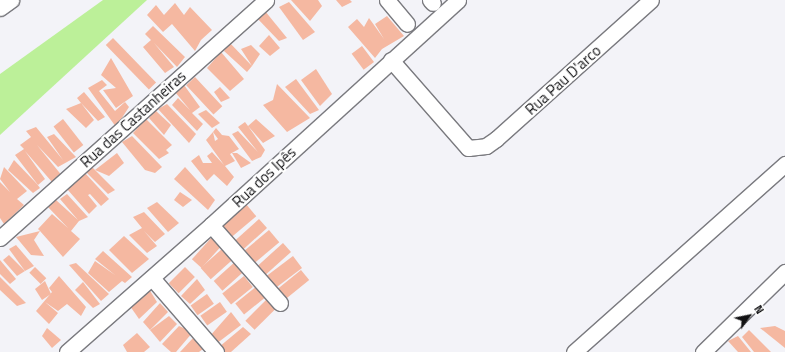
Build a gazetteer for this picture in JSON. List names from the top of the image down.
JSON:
{
  "streets": {
    "street": ["Rua Pau D'arco", "Rua das Castanheiras", "Rua dos Ipês"]
  },
  "crossings": [
    ["Rua Pau D'arco", "Rua dos Ipês"]
  ],
  "north": "top right"
}
